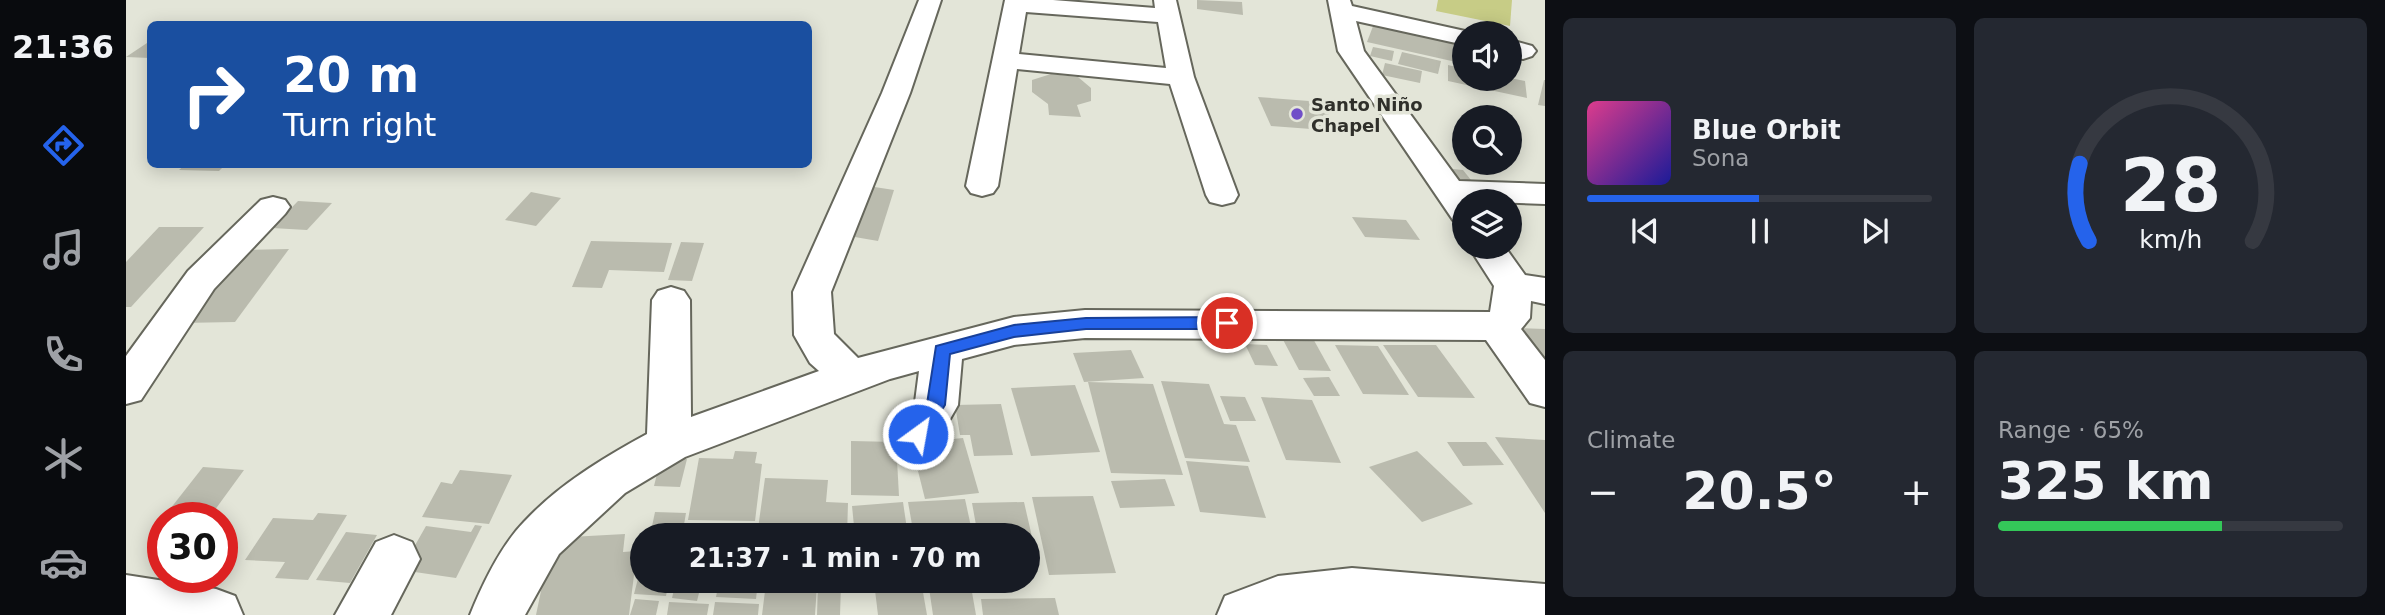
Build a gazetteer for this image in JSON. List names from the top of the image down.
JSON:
{
  "places": ["Santo Niño Chapel"],
  "page": {
    "tabs": "21:36",
    "turn": ["20 m", "Turn right"],
    "song": ["Blue Orbit", "Sona"],
    "tile": [
      "Climate",
      ["Range · 65%", "325 km"]
    ],
    "heat": ["−", "20.5°", "+"],
    "limit": "30",
    "trip": "21:37 · 1 min · 70 m",
    "gauge": ["28", "km/h"]
  }
}
